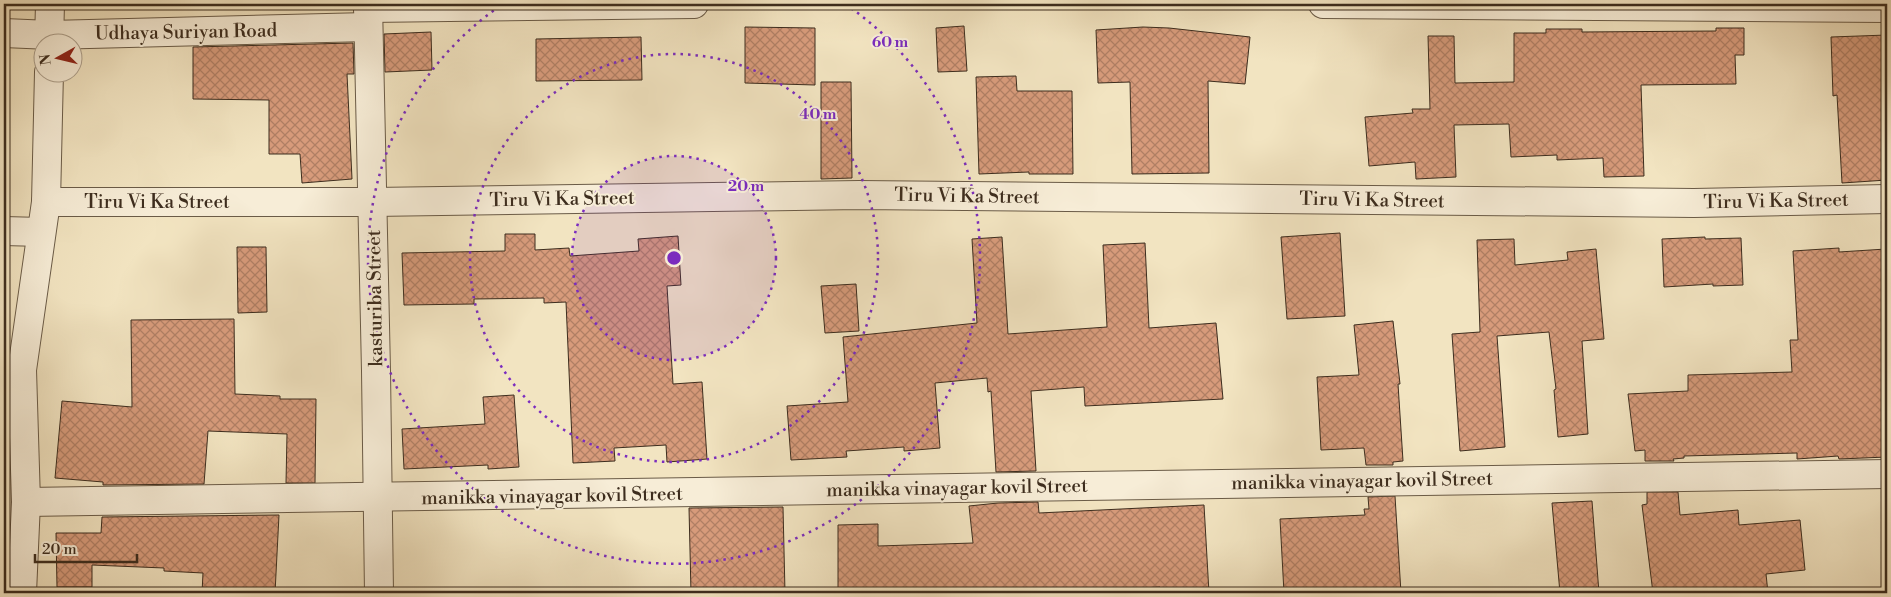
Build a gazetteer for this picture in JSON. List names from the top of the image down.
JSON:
{
  "streets": {
    "street": [
      "Udhaya Suriyan Road",
      "Tiru Vi Ka Street",
      "kasturiba Street",
      "manikka vinayagar kovil Street"
    ]
  },
  "crossings": [
    ["Udhaya Suriyan Road", "kasturiba Street"],
    ["Tiru Vi Ka Street", "kasturiba Street"],
    ["kasturiba Street", "manikka vinayagar kovil Street"]
  ],
  "scale_bar": "20 m",
  "north": "left",
  "rings": ["60 m", "40 m", "20 m"]
}
